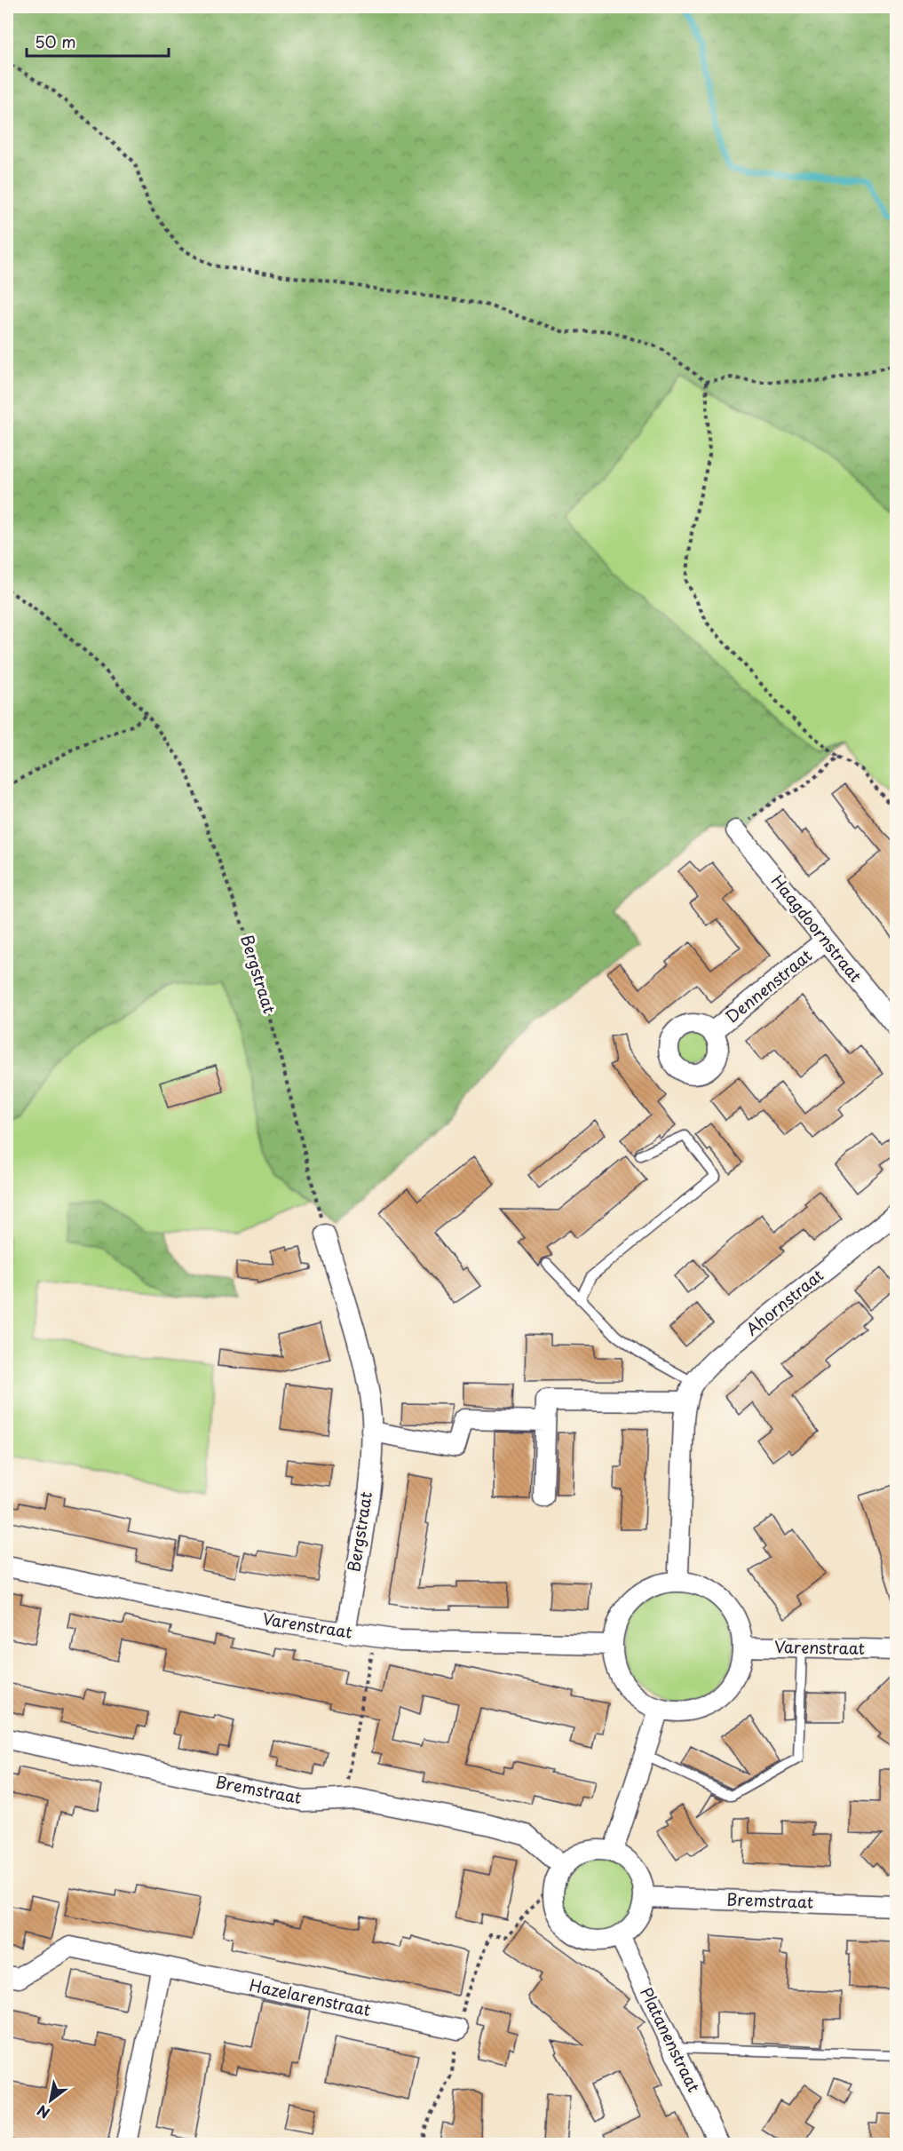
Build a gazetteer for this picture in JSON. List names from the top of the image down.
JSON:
{
  "streets": {
    "street": [
      "Haagdoornstraat",
      "Bergstraat",
      "Dennenstraat",
      "Ahornstraat",
      "Varenstraat",
      "Bremstraat",
      "Hazelarenstraat",
      "Platanenstraat"
    ]
  },
  "crossings": [
    ["Haagdoornstraat", "Dennenstraat"],
    ["Bergstraat", "Varenstraat"],
    ["Ahornstraat", "Varenstraat"],
    ["Bremstraat", "Platanenstraat"]
  ],
  "scale_bar": "50 m",
  "north": "bottom left"
}
